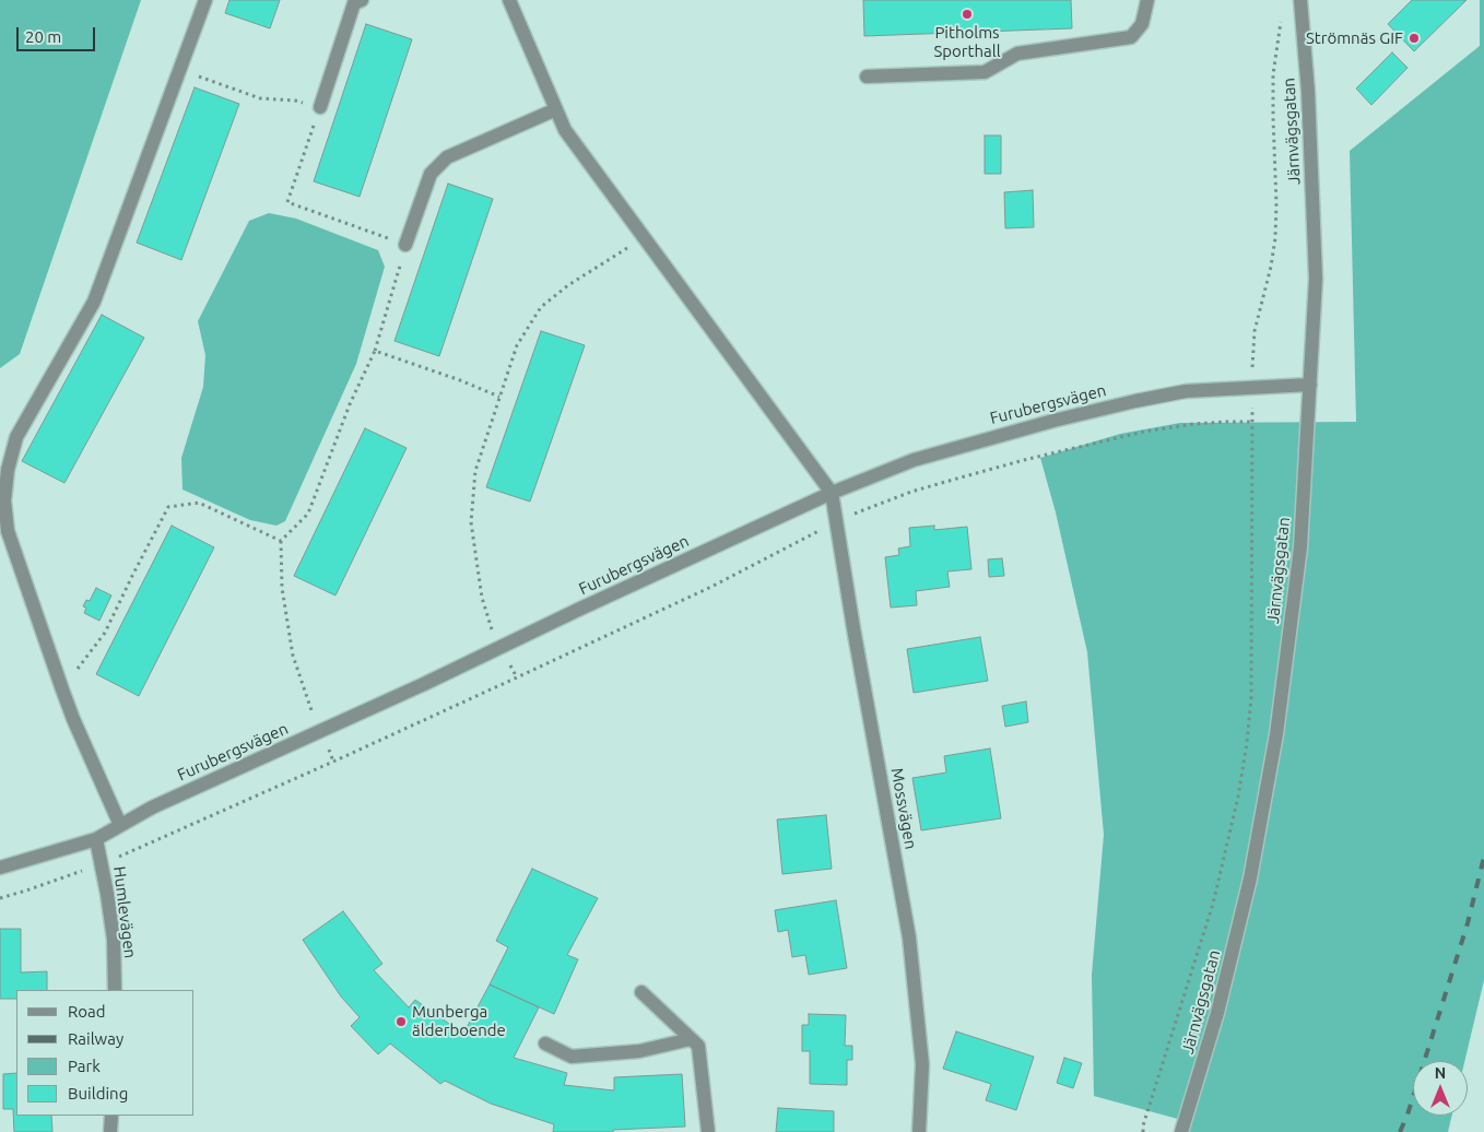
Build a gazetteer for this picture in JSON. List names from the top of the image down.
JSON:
{
  "streets": {
    "street": [
      "Järnvägsgatan",
      "Furubergsvägen",
      "Mossvägen",
      "Humlevägen"
    ]
  },
  "crossings": [
    ["Järnvägsgatan", "Furubergsvägen"],
    ["Furubergsvägen", "Mossvägen"],
    ["Furubergsvägen", "Humlevägen"]
  ],
  "places": ["Pitholms Sporthall", "Strömnäs GIF", "Munberga älderboende"],
  "legend": [
    "Road",
    "Railway",
    "Park",
    "Building"
  ],
  "scale_bar": "20 m",
  "north": "top"
}
